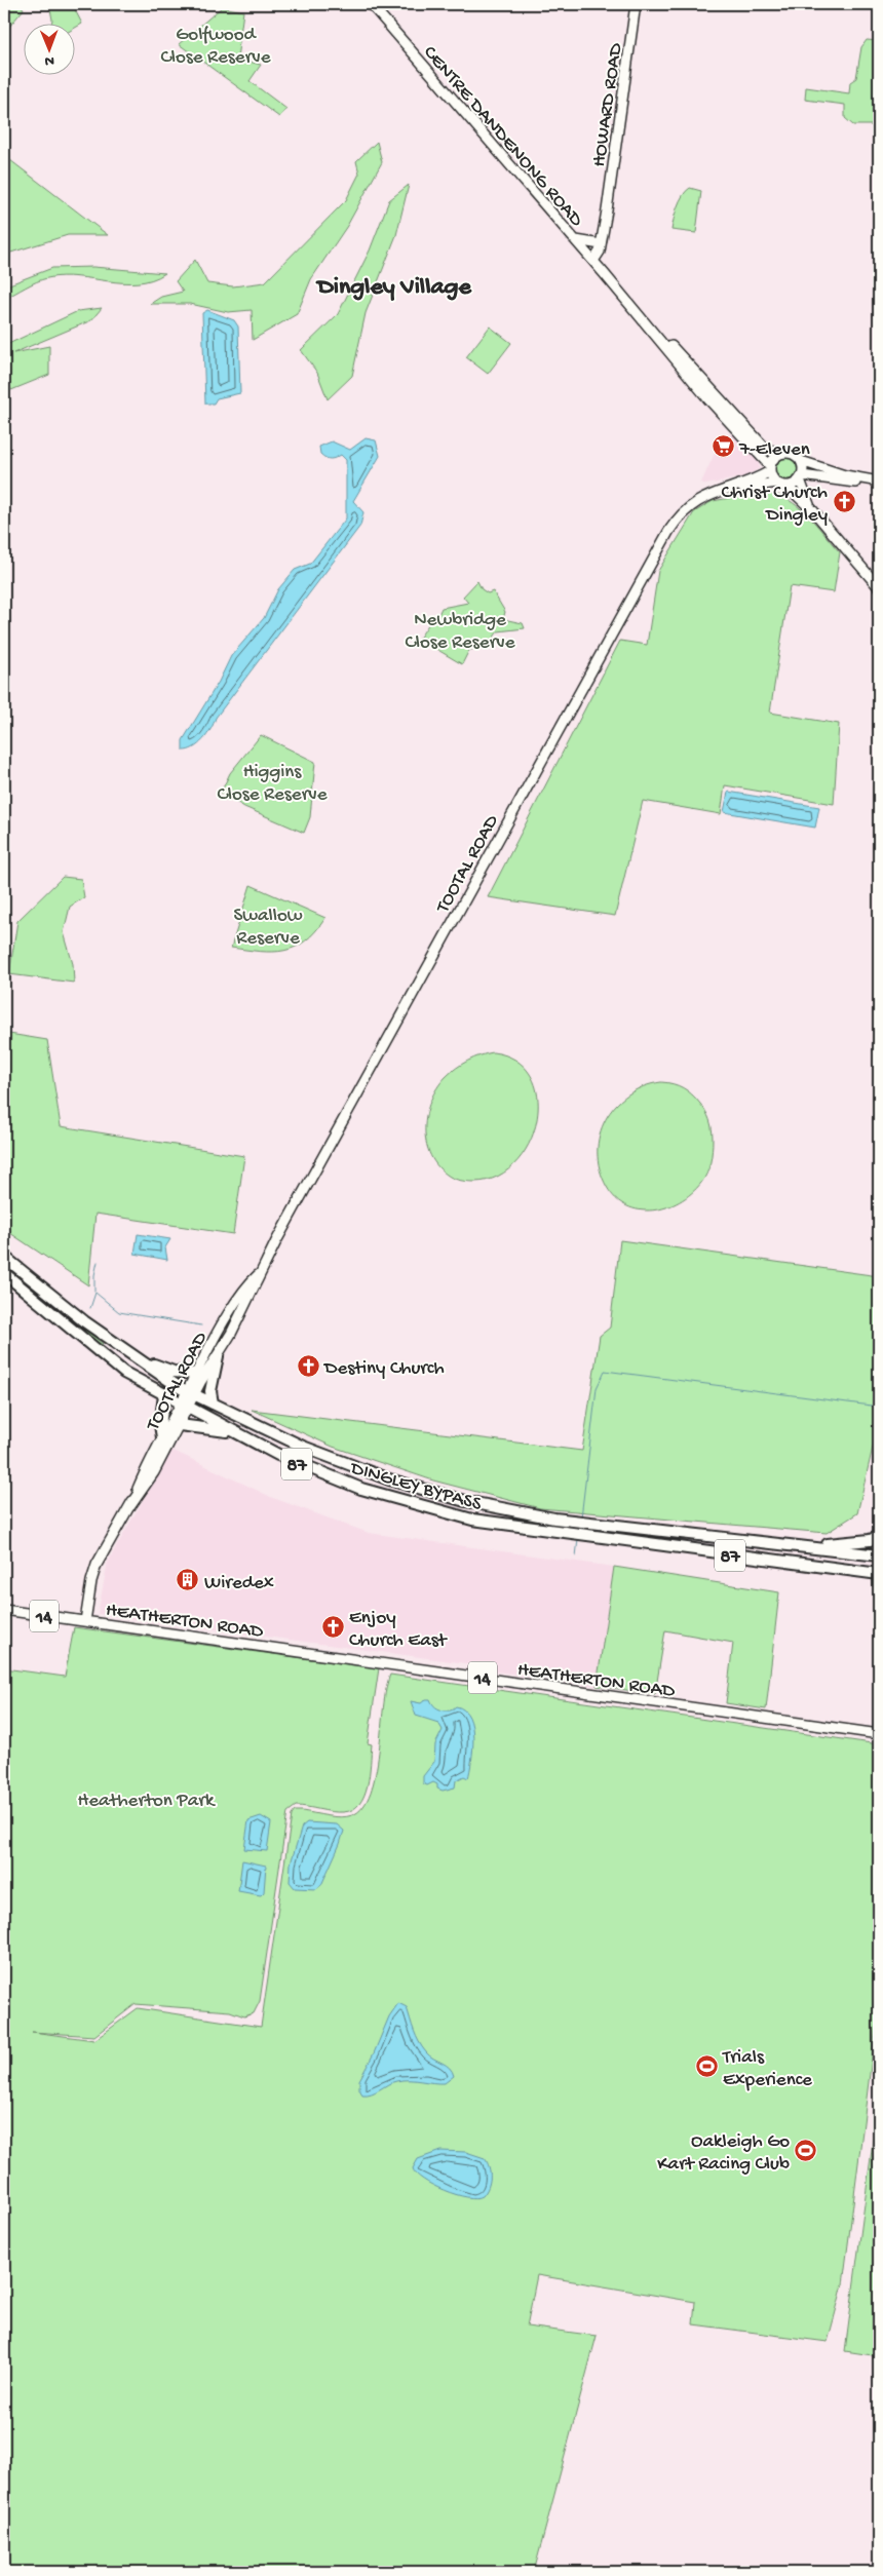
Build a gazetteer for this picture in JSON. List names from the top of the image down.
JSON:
{
  "streets": {
    "highway": ["87", "DINGLEY BYPASS"],
    "main road": [
      "HOWARD ROAD",
      "CENTRE DANDENONG ROAD",
      "TOOTAL ROAD",
      "14",
      "HEATHERTON ROAD"
    ]
  },
  "crossings": [
    ["HOWARD ROAD", "CENTRE DANDENONG ROAD"],
    ["CENTRE DANDENONG ROAD", "TOOTAL ROAD"],
    ["TOOTAL ROAD", "DINGLEY BYPASS"],
    ["TOOTAL ROAD", "HEATHERTON ROAD"]
  ],
  "districts": ["Dingley Village"],
  "parks": [
    "Golfwood Close Reserve",
    "Newbridge Close Reserve",
    "Higgins Close Reserve",
    "Swallow Reserve",
    "Heatherton Park"
  ],
  "places": {
    "supermarket": ["7-Eleven"],
    "church": ["Christ Church Dingley", "Destiny Church", "Enjoy Church East"],
    "building": ["Wiredex"],
    "sports": ["Trials Experience", "Oakleigh Go Kart Racing Club"]
  },
  "north": "bottom"
}
